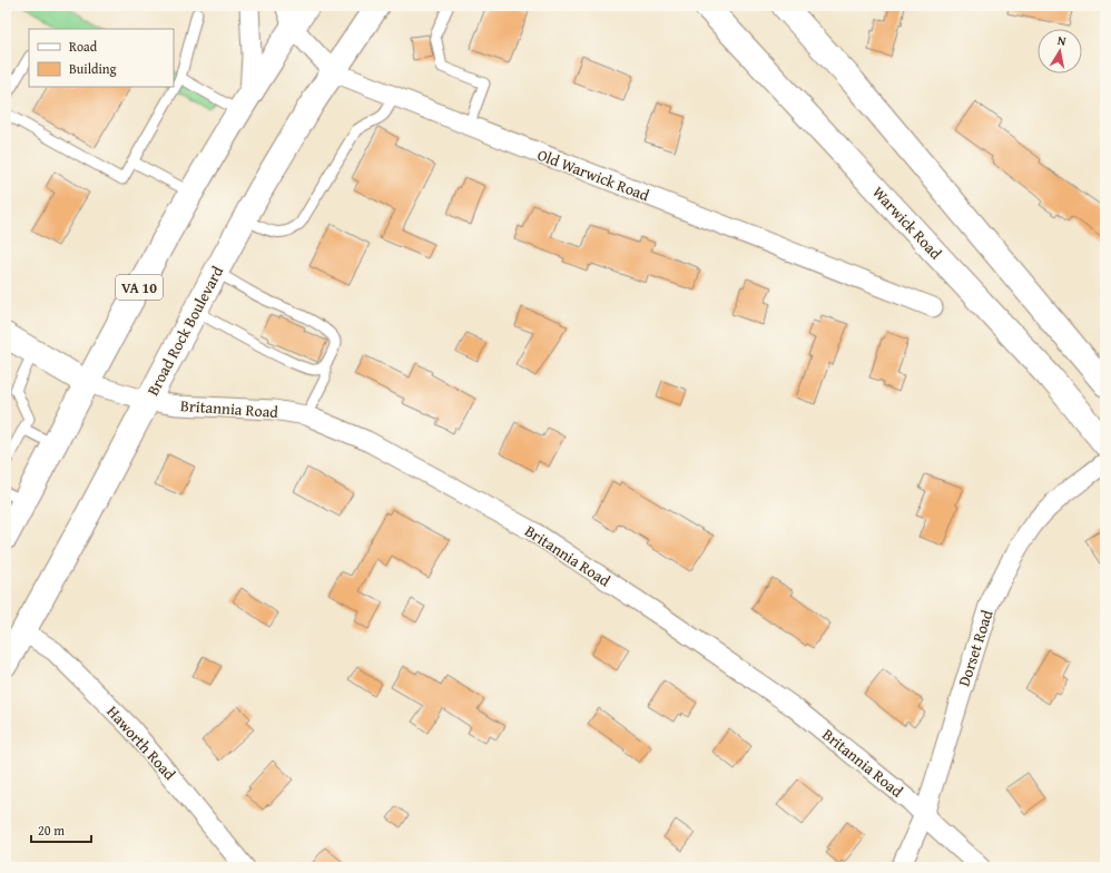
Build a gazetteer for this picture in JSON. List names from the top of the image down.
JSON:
{
  "streets": {
    "main road": ["Warwick Road", "VA 10", "Broad Rock Boulevard"],
    "street": [
      "Old Warwick Road",
      "Britannia Road",
      "Dorset Road",
      "Haworth Road"
    ]
  },
  "crossings": [
    ["Old Warwick Road", "VA 10"],
    ["Old Warwick Road", "Broad Rock Boulevard"],
    ["VA 10", "Britannia Road"],
    ["Broad Rock Boulevard", "Britannia Road"],
    ["Broad Rock Boulevard", "Haworth Road"],
    ["Britannia Road", "Dorset Road"]
  ],
  "legend": ["Road", "Building"],
  "scale_bar": "20 m",
  "north": "top"
}
